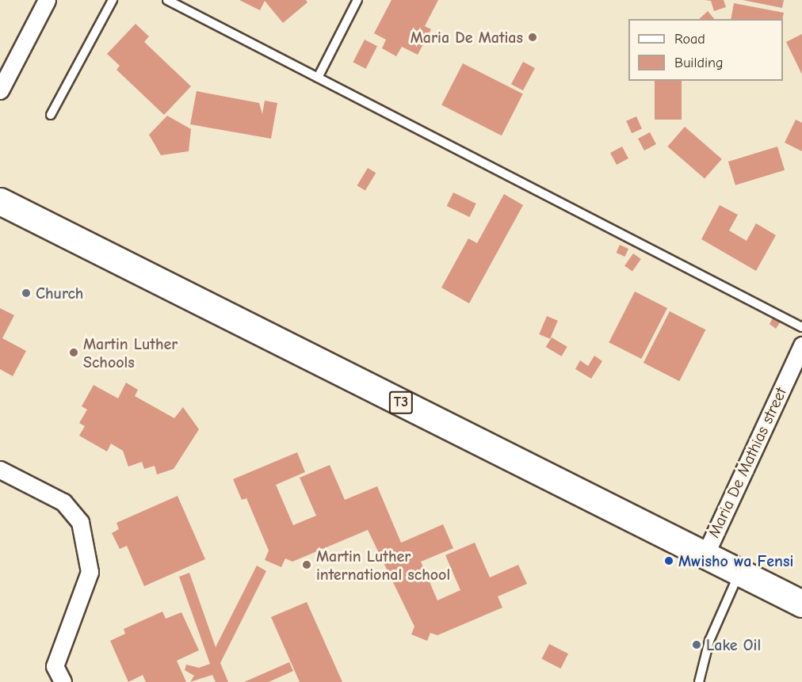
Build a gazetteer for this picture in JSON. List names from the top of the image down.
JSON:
{
  "streets": {
    "highway": ["T3"],
    "street": ["Maria De Mathias street"]
  },
  "crossings": [
    ["T3", "Maria De Mathias street"]
  ],
  "places": [
    "Maria De Matias",
    "Church",
    "Martin Luther Schools",
    "Mwisho wa Fensi",
    "Martin Luther international school",
    "Lake Oil"
  ],
  "legend": ["Road", "Building"]
}
